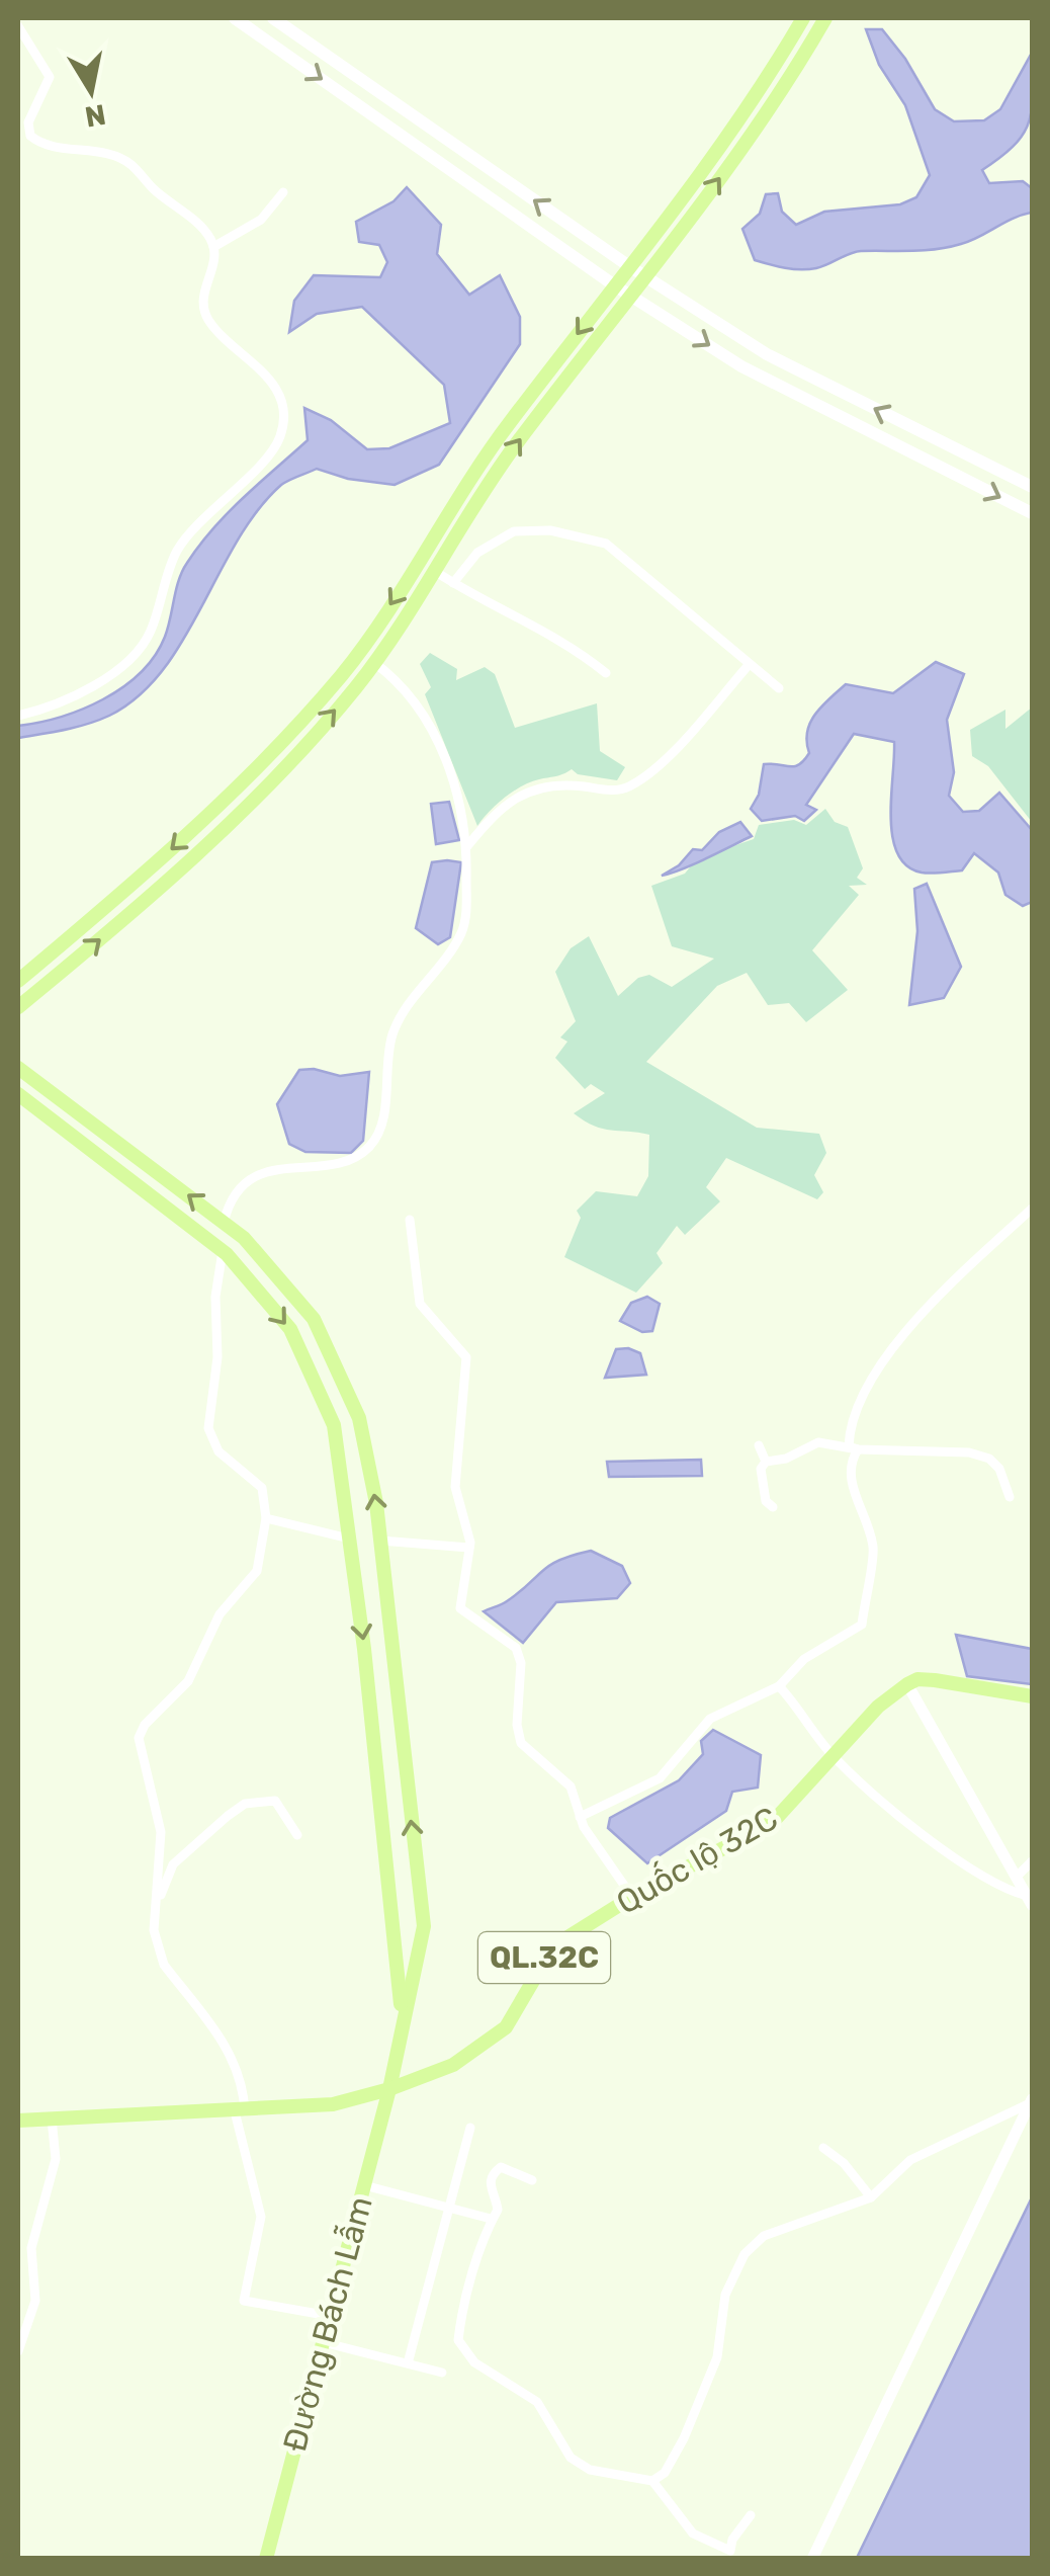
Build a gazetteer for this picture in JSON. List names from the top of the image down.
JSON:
{
  "streets": {
    "main road": ["Quốc lộ 32C", "QL.32C", "Đường Bách Lẫm"]
  },
  "crossings": [
    ["Quốc lộ 32C", "Đường Bách Lẫm"]
  ],
  "north": "bottom"
}
